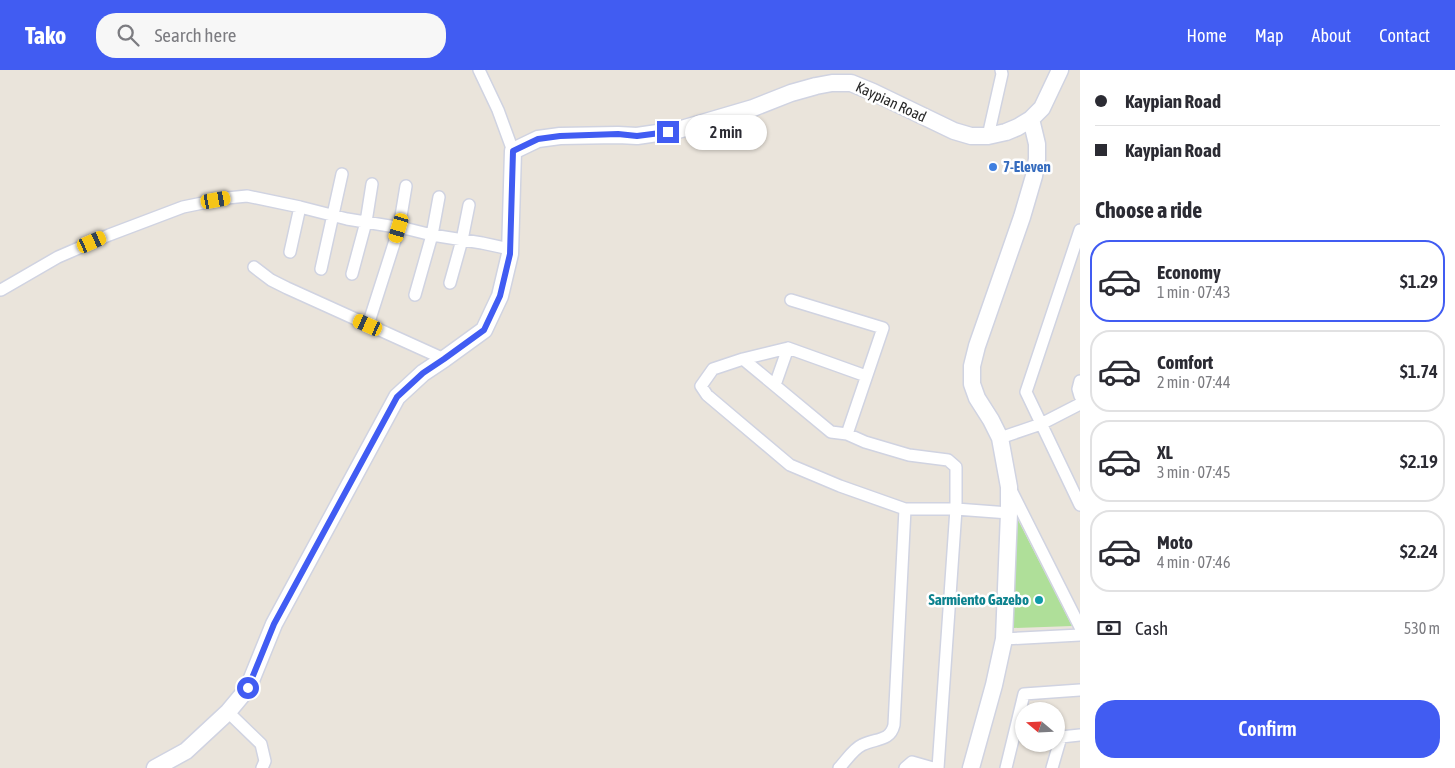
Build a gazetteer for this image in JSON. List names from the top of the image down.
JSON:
{
  "streets": {
    "main road": ["Kaypian Road"]
  },
  "places": ["7-Eleven", "Sarmiento Gazebo"],
  "north": "left",
  "page": {
    "header": "Tako",
    "search": "Search here",
    "nav": [
      "Home",
      "Map",
      "About",
      "Contact"
    ],
    "banner": ["Kaypian Road", "Kaypian Road"],
    "bubble": "2 min",
    "heading": "Choose a ride",
    "list": [
      {
        "name": "Economy",
        "note": "1 min · 07:43",
        "value": "$1.29"
      },
      {
        "name": "Comfort",
        "note": "2 min · 07:44",
        "value": "$1.74"
      },
      {
        "name": "XL",
        "note": "3 min · 07:45",
        "value": "$2.19"
      },
      {
        "name": "Moto",
        "note": "4 min · 07:46",
        "value": "$2.24"
      }
    ],
    "pay": ["Cash", "530 m"],
    "buttons": "Confirm"
  }
}
